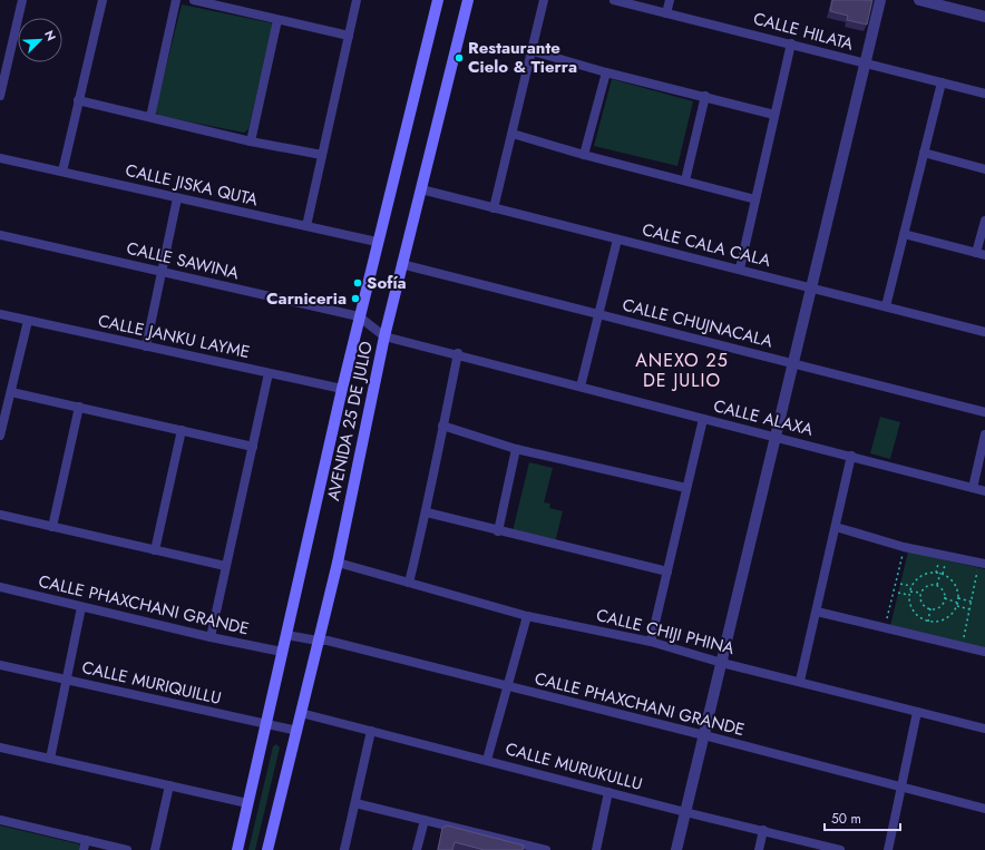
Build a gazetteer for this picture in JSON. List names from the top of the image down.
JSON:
{
  "streets": {
    "main road": ["AVENIDA 25 DE JULIO"],
    "street": [
      "CALLE HILATA",
      "CALLE JISKA QUTA",
      "CALE CALA CALA",
      "CALLE SAWINA",
      "CALLE CHUJNACALA",
      "CALLE JANKU LAYME",
      "CALLE ALAXA",
      "CALLE PHAXCHANI GRANDE",
      "CALLE CHIJI PHINA",
      "CALLE MURIQUILLU",
      "CALLE MURUKULLU"
    ]
  },
  "crossings": [
    ["CALLE JISKA QUTA", "AVENIDA 25 DE JULIO"],
    ["CALE CALA CALA", "AVENIDA 25 DE JULIO"],
    ["CALLE SAWINA", "CALLE ALAXA"],
    ["CALLE SAWINA", "AVENIDA 25 DE JULIO"],
    ["CALLE CHUJNACALA", "AVENIDA 25 DE JULIO"],
    ["CALLE JANKU LAYME", "AVENIDA 25 DE JULIO"],
    ["CALLE ALAXA", "AVENIDA 25 DE JULIO"],
    ["AVENIDA 25 DE JULIO", "CALLE PHAXCHANI GRANDE"],
    ["AVENIDA 25 DE JULIO", "CALLE CHIJI PHINA"],
    ["AVENIDA 25 DE JULIO", "CALLE MURIQUILLU"],
    ["AVENIDA 25 DE JULIO", "CALLE MURUKULLU"]
  ],
  "districts": ["ANEXO 25 DE JULIO"],
  "places": ["Restaurante Cielo & Tierra", "Sofía", "Carniceria"],
  "scale_bar": "50 m",
  "north": "top right"
}
